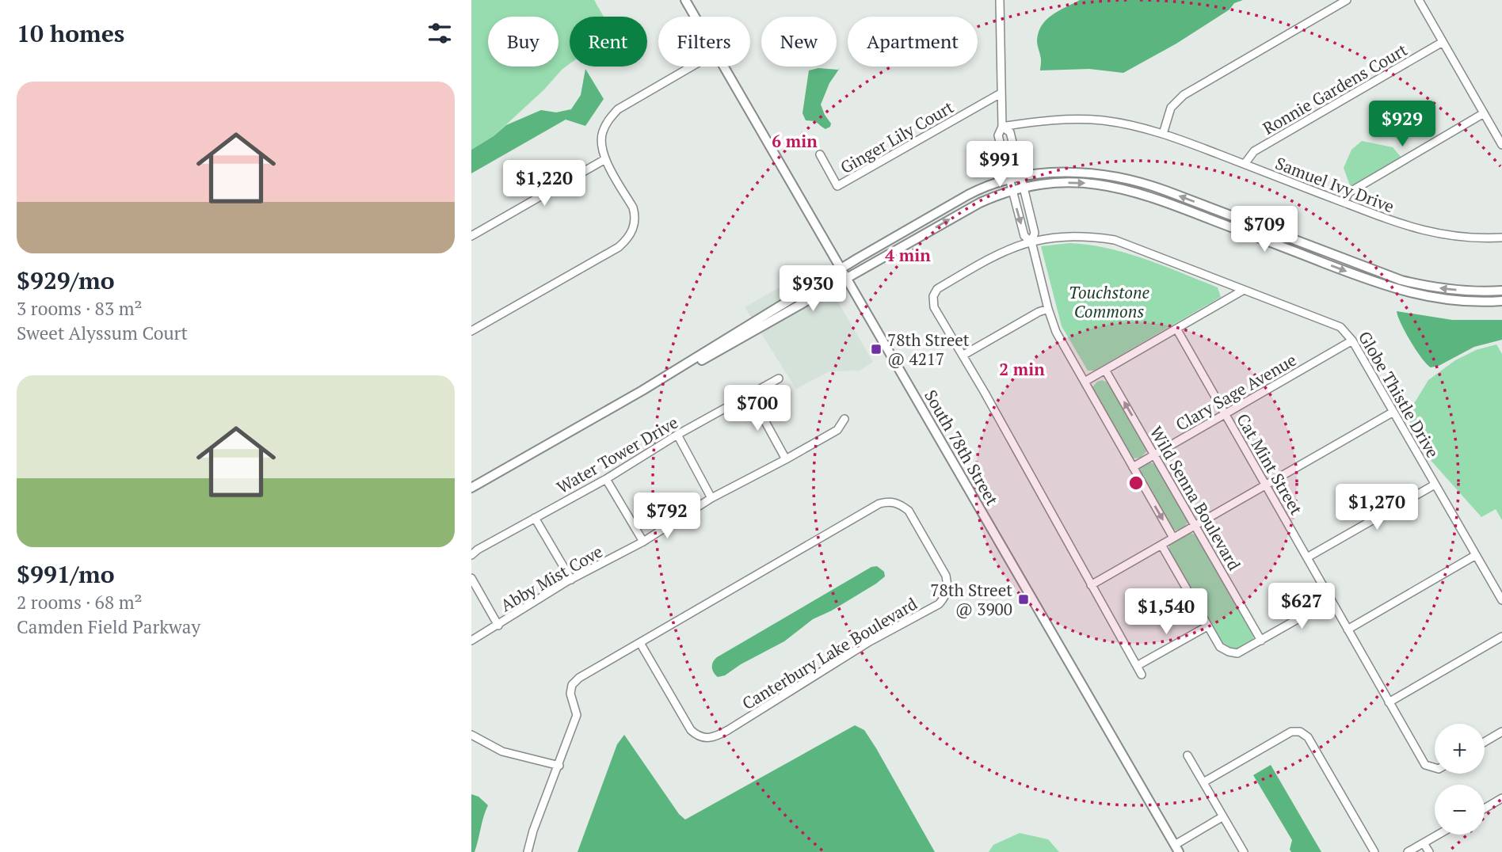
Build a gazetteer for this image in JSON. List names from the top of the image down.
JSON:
{
  "streets": {
    "street": [
      "Ronnie Gardens Court",
      "Ginger Lily Court",
      "Samuel Ivy Drive",
      "Clary Sage Avenue",
      "Globe Thistle Drive",
      "South 78th Street",
      "Water Tower Drive",
      "Cat Mint Street",
      "Wild Senna Boulevard",
      "Abby Mist Cove",
      "Canterbury Lake Boulevard"
    ]
  },
  "crossings": [
    ["Ronnie Gardens Court", "Samuel Ivy Drive"],
    ["Clary Sage Avenue", "Globe Thistle Drive"],
    ["Clary Sage Avenue", "Cat Mint Street"],
    ["Clary Sage Avenue", "Wild Senna Boulevard"]
  ],
  "parks": ["Touchstone Commons"],
  "places": {
    "transit": ["78th Street @ 4217", "78th Street @ 3900"]
  },
  "page": {
    "heading": "10 homes",
    "chip": [
      "Buy",
      "Rent",
      "Filters",
      "New",
      "Apartment"
    ],
    "list": [
      {
        "name": "$929/mo",
        "note": "3 rooms · 83 m² · Sweet Alyssum Court"
      },
      {
        "name": "$991/mo",
        "note": "2 rooms · 68 m² · Camden Field Parkway"
      }
    ],
    "price": [
      "$929",
      "$991",
      "$1,220",
      "$709",
      "$930",
      "$700",
      "$1,270",
      "$792",
      "$627",
      "$1,540"
    ],
    "map_buttons": ["+", "−"]
  },
  "rings": ["6 min", "4 min", "2 min"]
}
